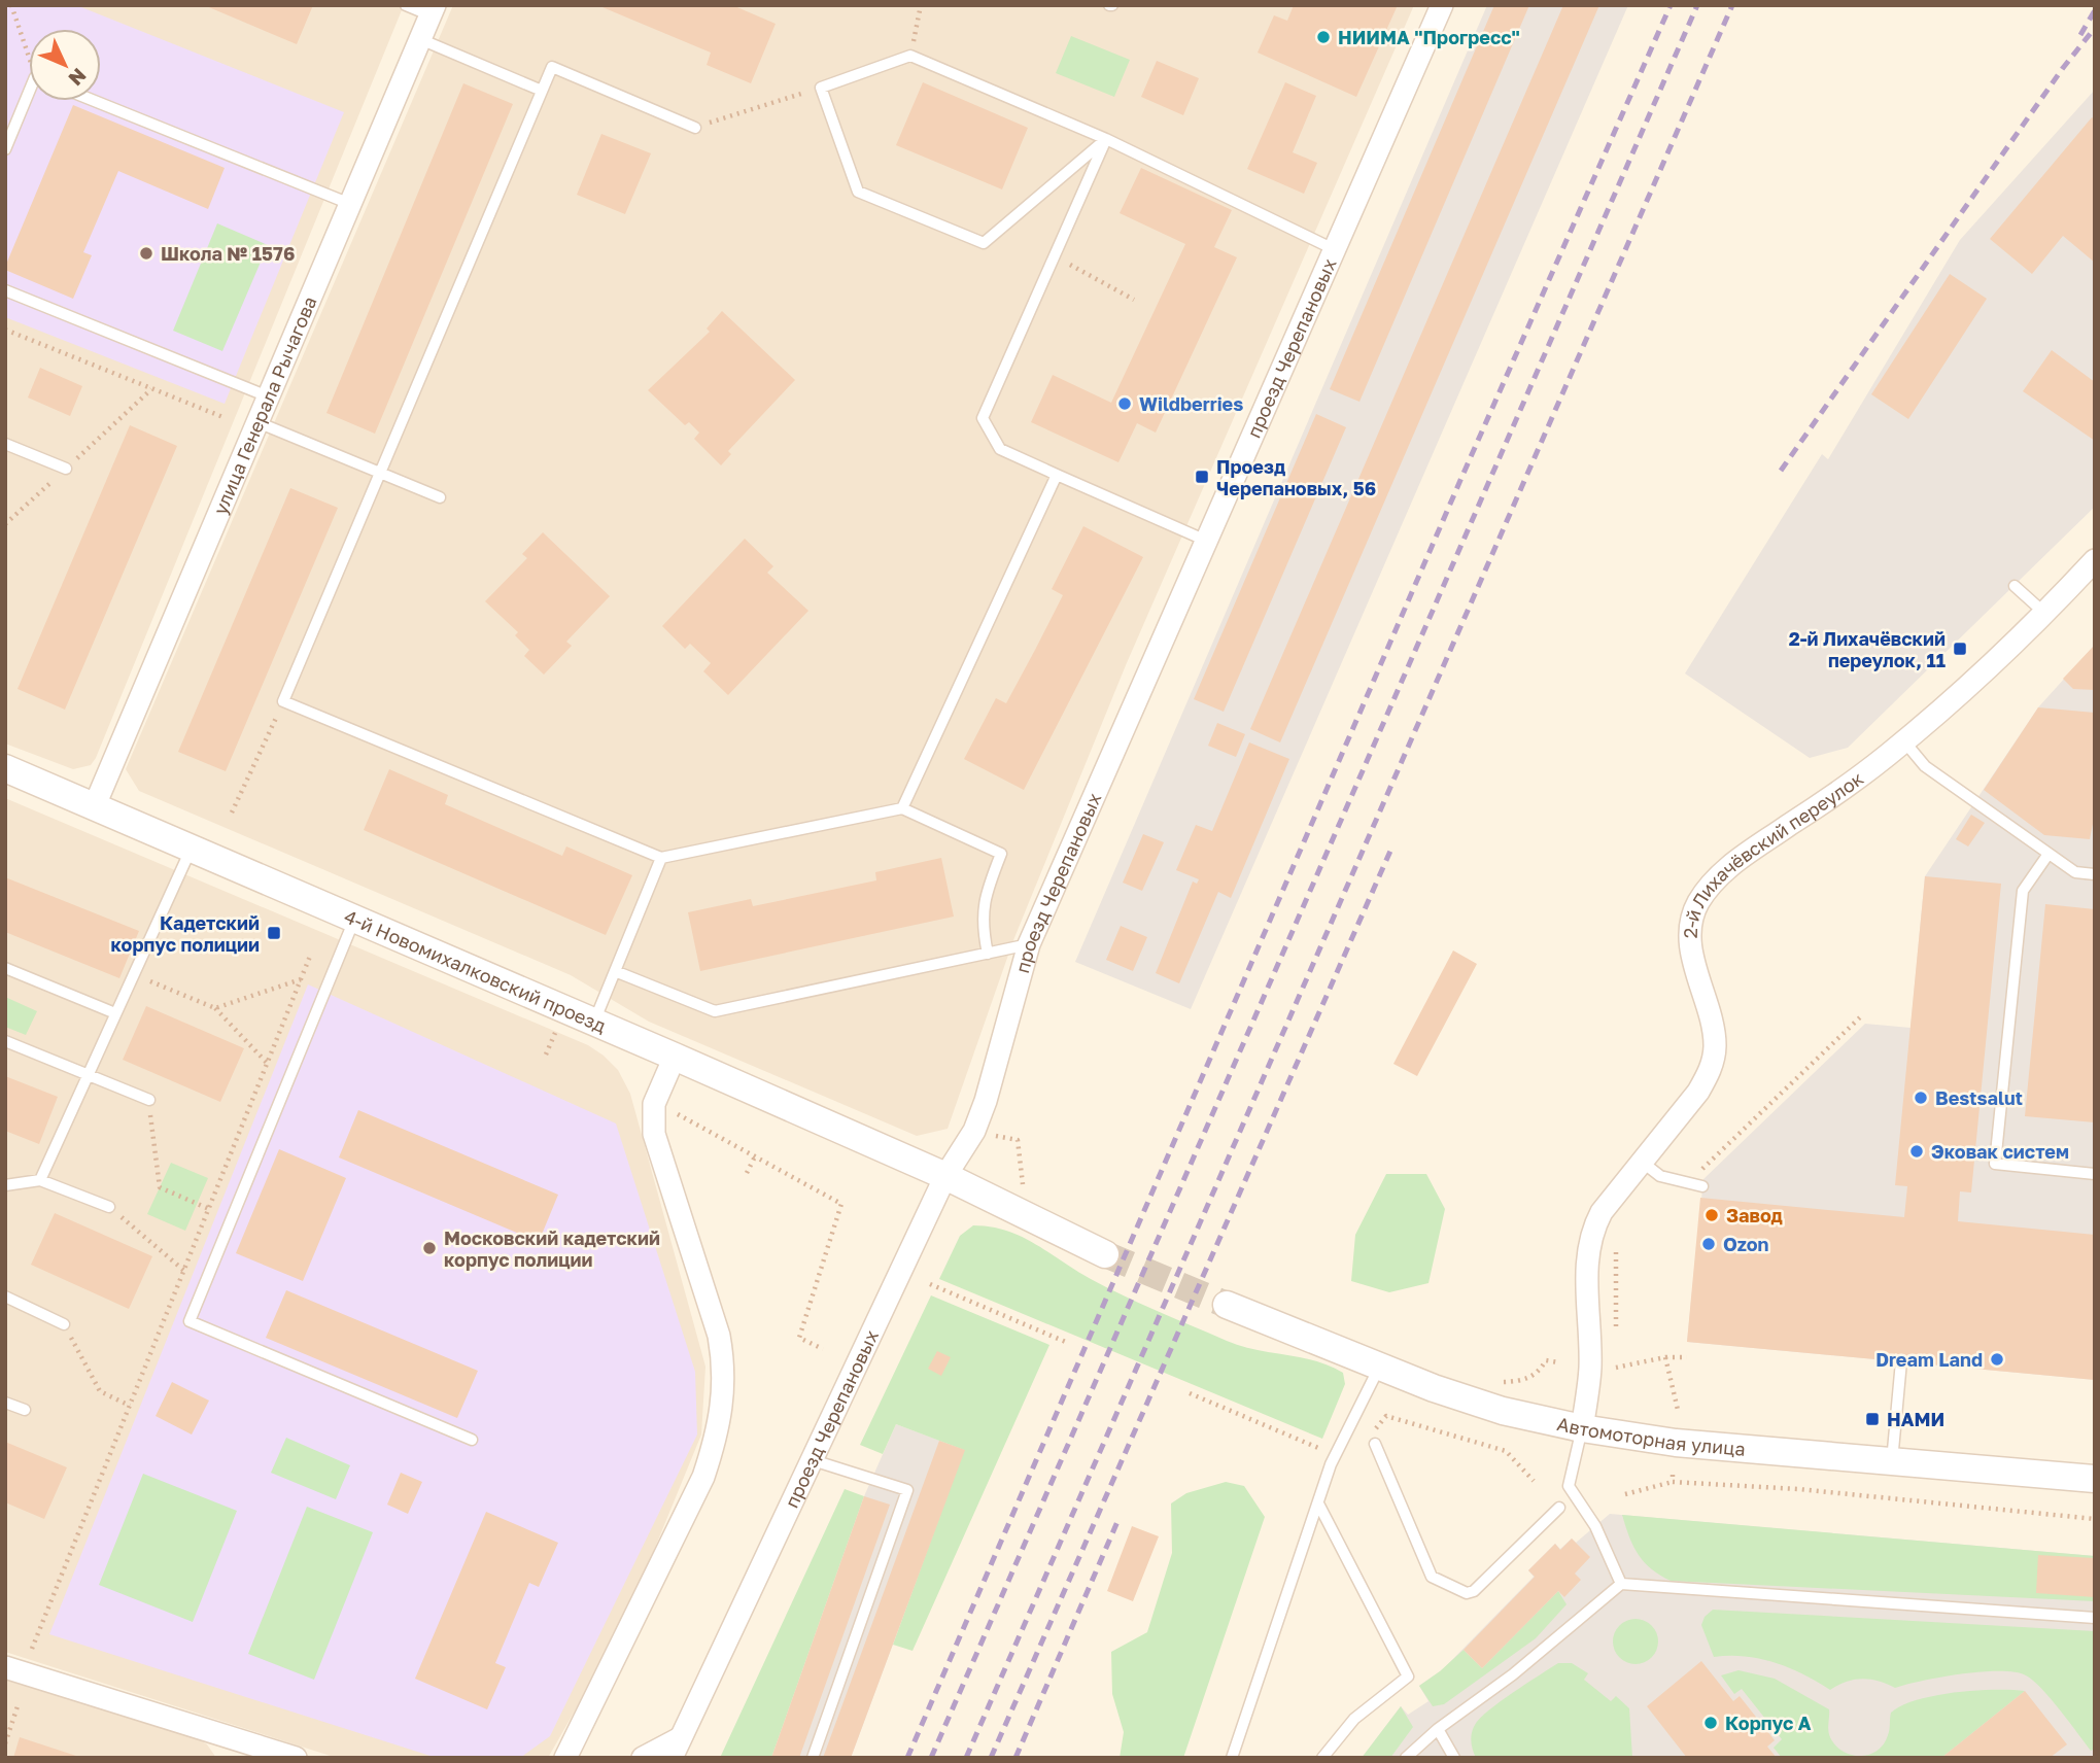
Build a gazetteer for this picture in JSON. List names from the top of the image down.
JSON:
{
  "streets": {
    "street": [
      "проезд Черепановых",
      "улица Генерала Рычагова",
      "2-й Лихачёвский переулок",
      "4-й Новомихалковский проезд",
      "Автомоторная улица"
    ]
  },
  "crossings": [
    ["проезд Черепановых", "4-й Новомихалковский проезд"],
    ["улица Генерала Рычагова", "4-й Новомихалковский проезд"],
    ["2-й Лихачёвский переулок", "Автомоторная улица"]
  ],
  "places": {
    "other": [
      "НИИМА \"Прогресс\"",
      "Школа № 1576",
      "Wildberries",
      "Bestsalut",
      "Эковак систем",
      "Завод",
      "Ozon",
      "Московский кадетский корпус полиции",
      "Dream Land",
      "Корпус А"
    ],
    "transit": [
      "Проезд Черепановых, 56",
      "2-й Лихачёвский переулок, 11",
      "Кадетский корпус полиции",
      "НАМИ"
    ]
  },
  "north": "bottom right"
}
